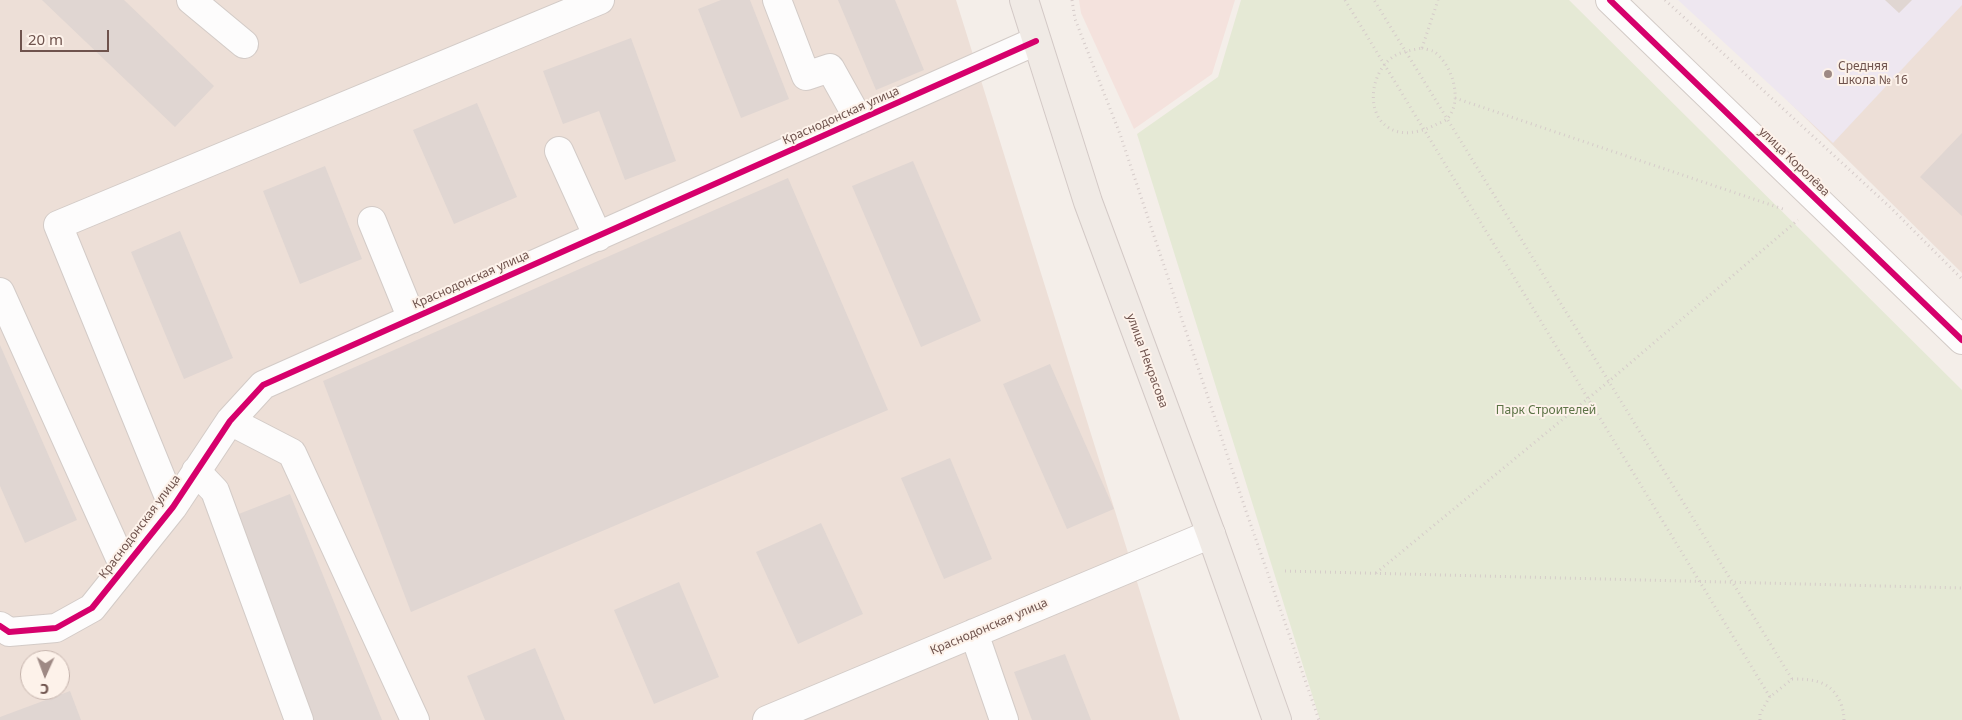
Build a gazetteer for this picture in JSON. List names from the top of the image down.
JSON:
{
  "streets": {
    "main road": ["улица Некрасова"],
    "street": ["Краснодонская улица", "улица Королёва"]
  },
  "crossings": [
    ["Краснодонская улица", "улица Некрасова"]
  ],
  "parks": ["Парк Строителей"],
  "places": ["Средняя школа № 16"],
  "scale_bar": "20 m",
  "north": "bottom"
}
